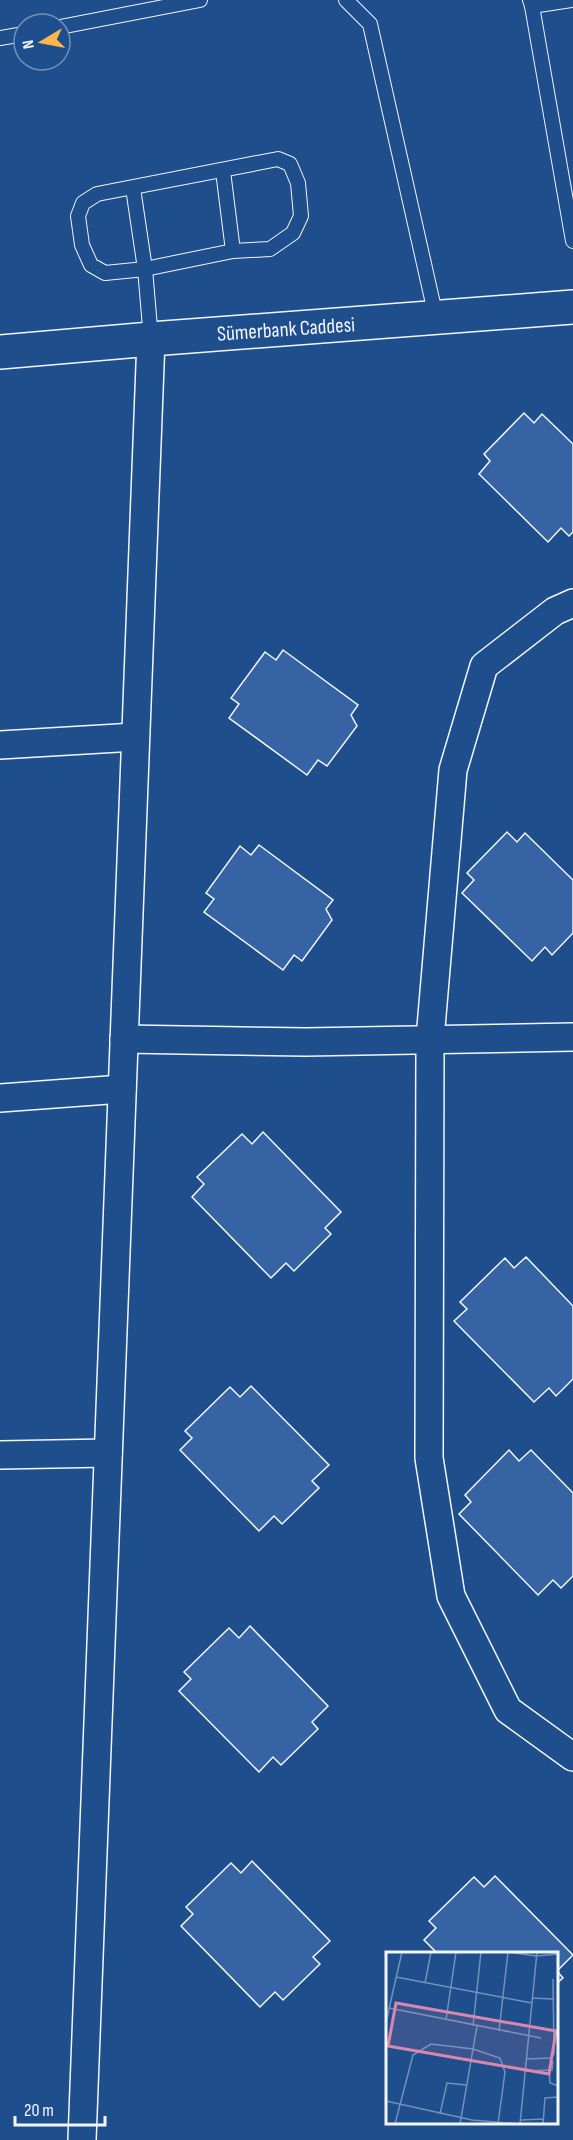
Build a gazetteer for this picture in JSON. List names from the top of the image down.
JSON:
{
  "streets": {
    "street": ["Sümerbank Caddesi"]
  },
  "scale_bar": "20 m",
  "north": "left"
}
